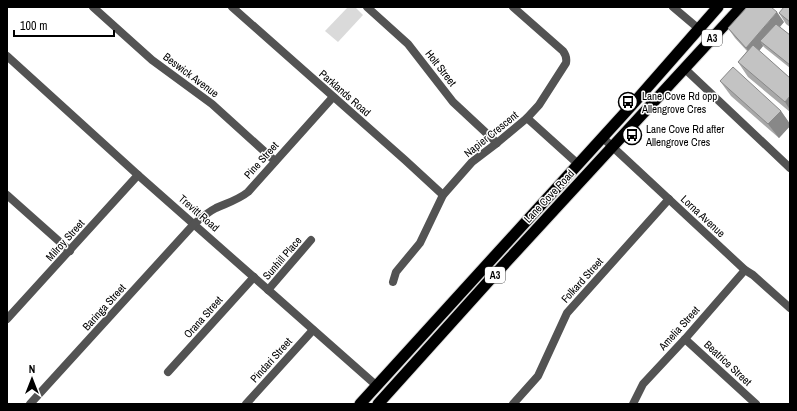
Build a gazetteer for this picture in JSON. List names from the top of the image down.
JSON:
{
  "streets": {
    "highway": ["A3", "Lane Cove Road"],
    "street": [
      "Holt Street",
      "Beswick Avenue",
      "Parklands Road",
      "Napier Crescent",
      "Pine Street",
      "Trevitt Road",
      "Lorna Avenue",
      "Milroy Street",
      "Sunhill Place",
      "Folkard Street",
      "Baringa Street",
      "Orana Street",
      "Amelia Street",
      "Pindari Street",
      "Beatrice Street"
    ]
  },
  "crossings": [
    ["Holt Street", "Napier Crescent"],
    ["Beswick Avenue", "Pine Street"],
    ["Parklands Road", "Napier Crescent"],
    ["Parklands Road", "Pine Street"],
    ["Napier Crescent", "Lane Cove Road"],
    ["Pine Street", "Trevitt Road"],
    ["Pine Street", "Baringa Street"],
    ["Lane Cove Road", "Trevitt Road"],
    ["Lane Cove Road", "Lorna Avenue"],
    ["Trevitt Road", "Milroy Street"],
    ["Trevitt Road", "Sunhill Place"],
    ["Trevitt Road", "Baringa Street"],
    ["Trevitt Road", "Orana Street"],
    ["Trevitt Road", "Pindari Street"],
    ["Lorna Avenue", "Folkard Street"],
    ["Lorna Avenue", "Amelia Street"],
    ["Amelia Street", "Beatrice Street"]
  ],
  "places": {
    "bus stop": ["Lane Cove Rd opp Allengrove Cres", "Lane Cove Rd after Allengrove Cres"]
  },
  "scale_bar": "100 m",
  "north": "top"
}
